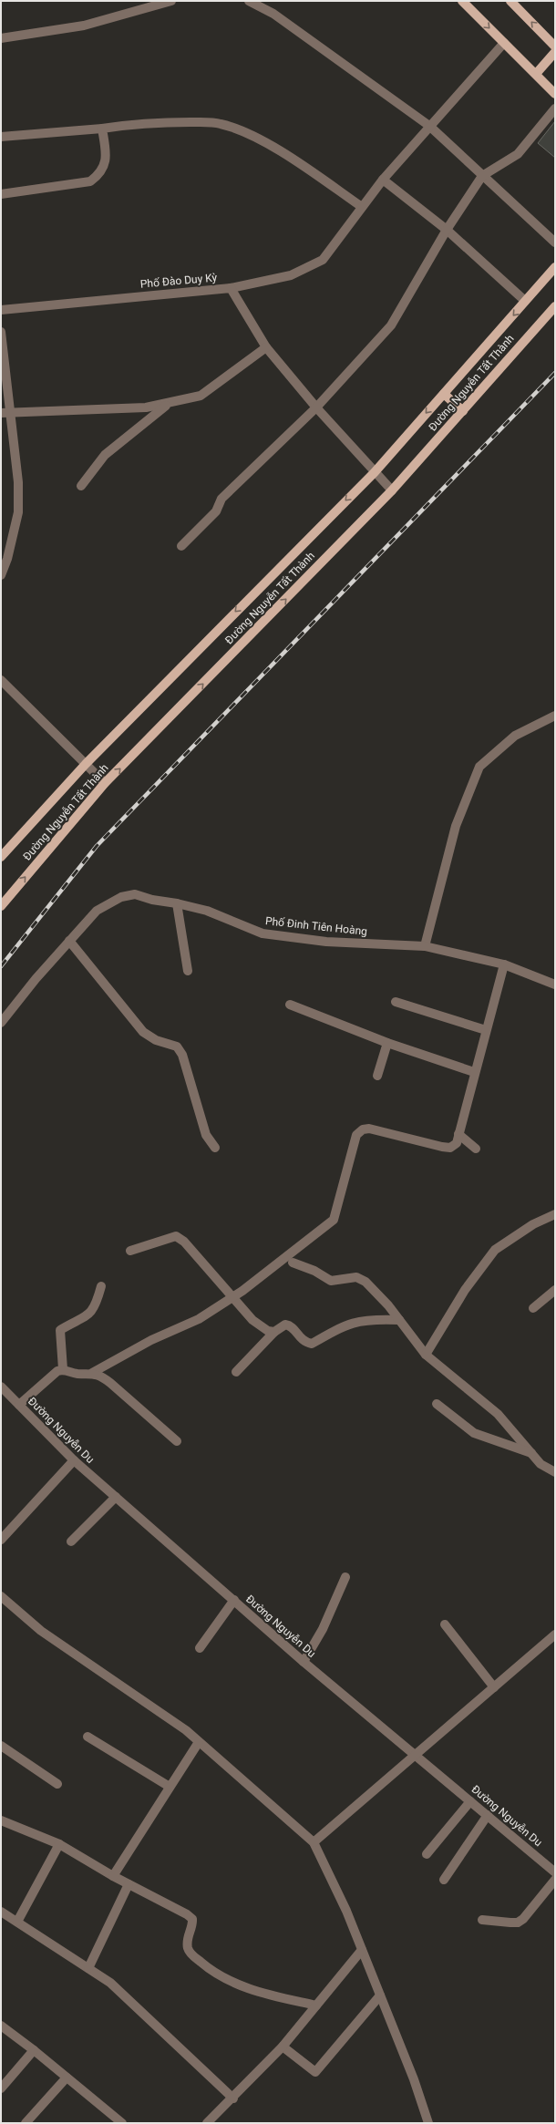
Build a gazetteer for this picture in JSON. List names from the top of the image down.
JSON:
{
  "streets": {
    "main road": ["Đường Nguyễn Tất Thành"],
    "street": ["Phố Đào Duy Kỳ", "Phố Đinh Tiên Hoàng", "Đường Nguyễn Du"]
  },
  "crossings": [
    ["Phố Đào Duy Kỳ", "Đường Nguyễn Tất Thành"]
  ]
}
